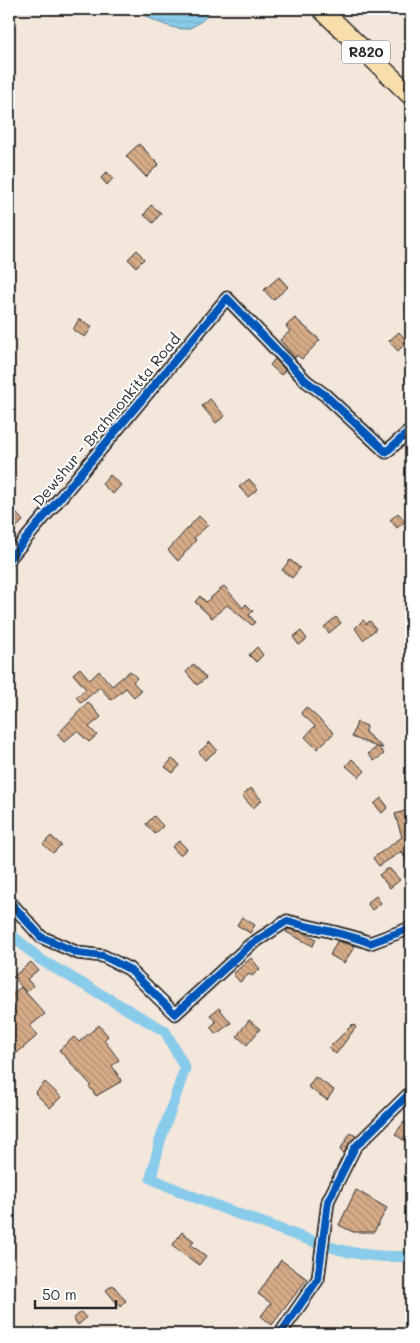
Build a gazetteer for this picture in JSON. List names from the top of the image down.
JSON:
{
  "streets": {
    "main road": ["R820"],
    "street": ["Dewshur - Brahmonkitta Road"]
  },
  "scale_bar": "50 m"
}
